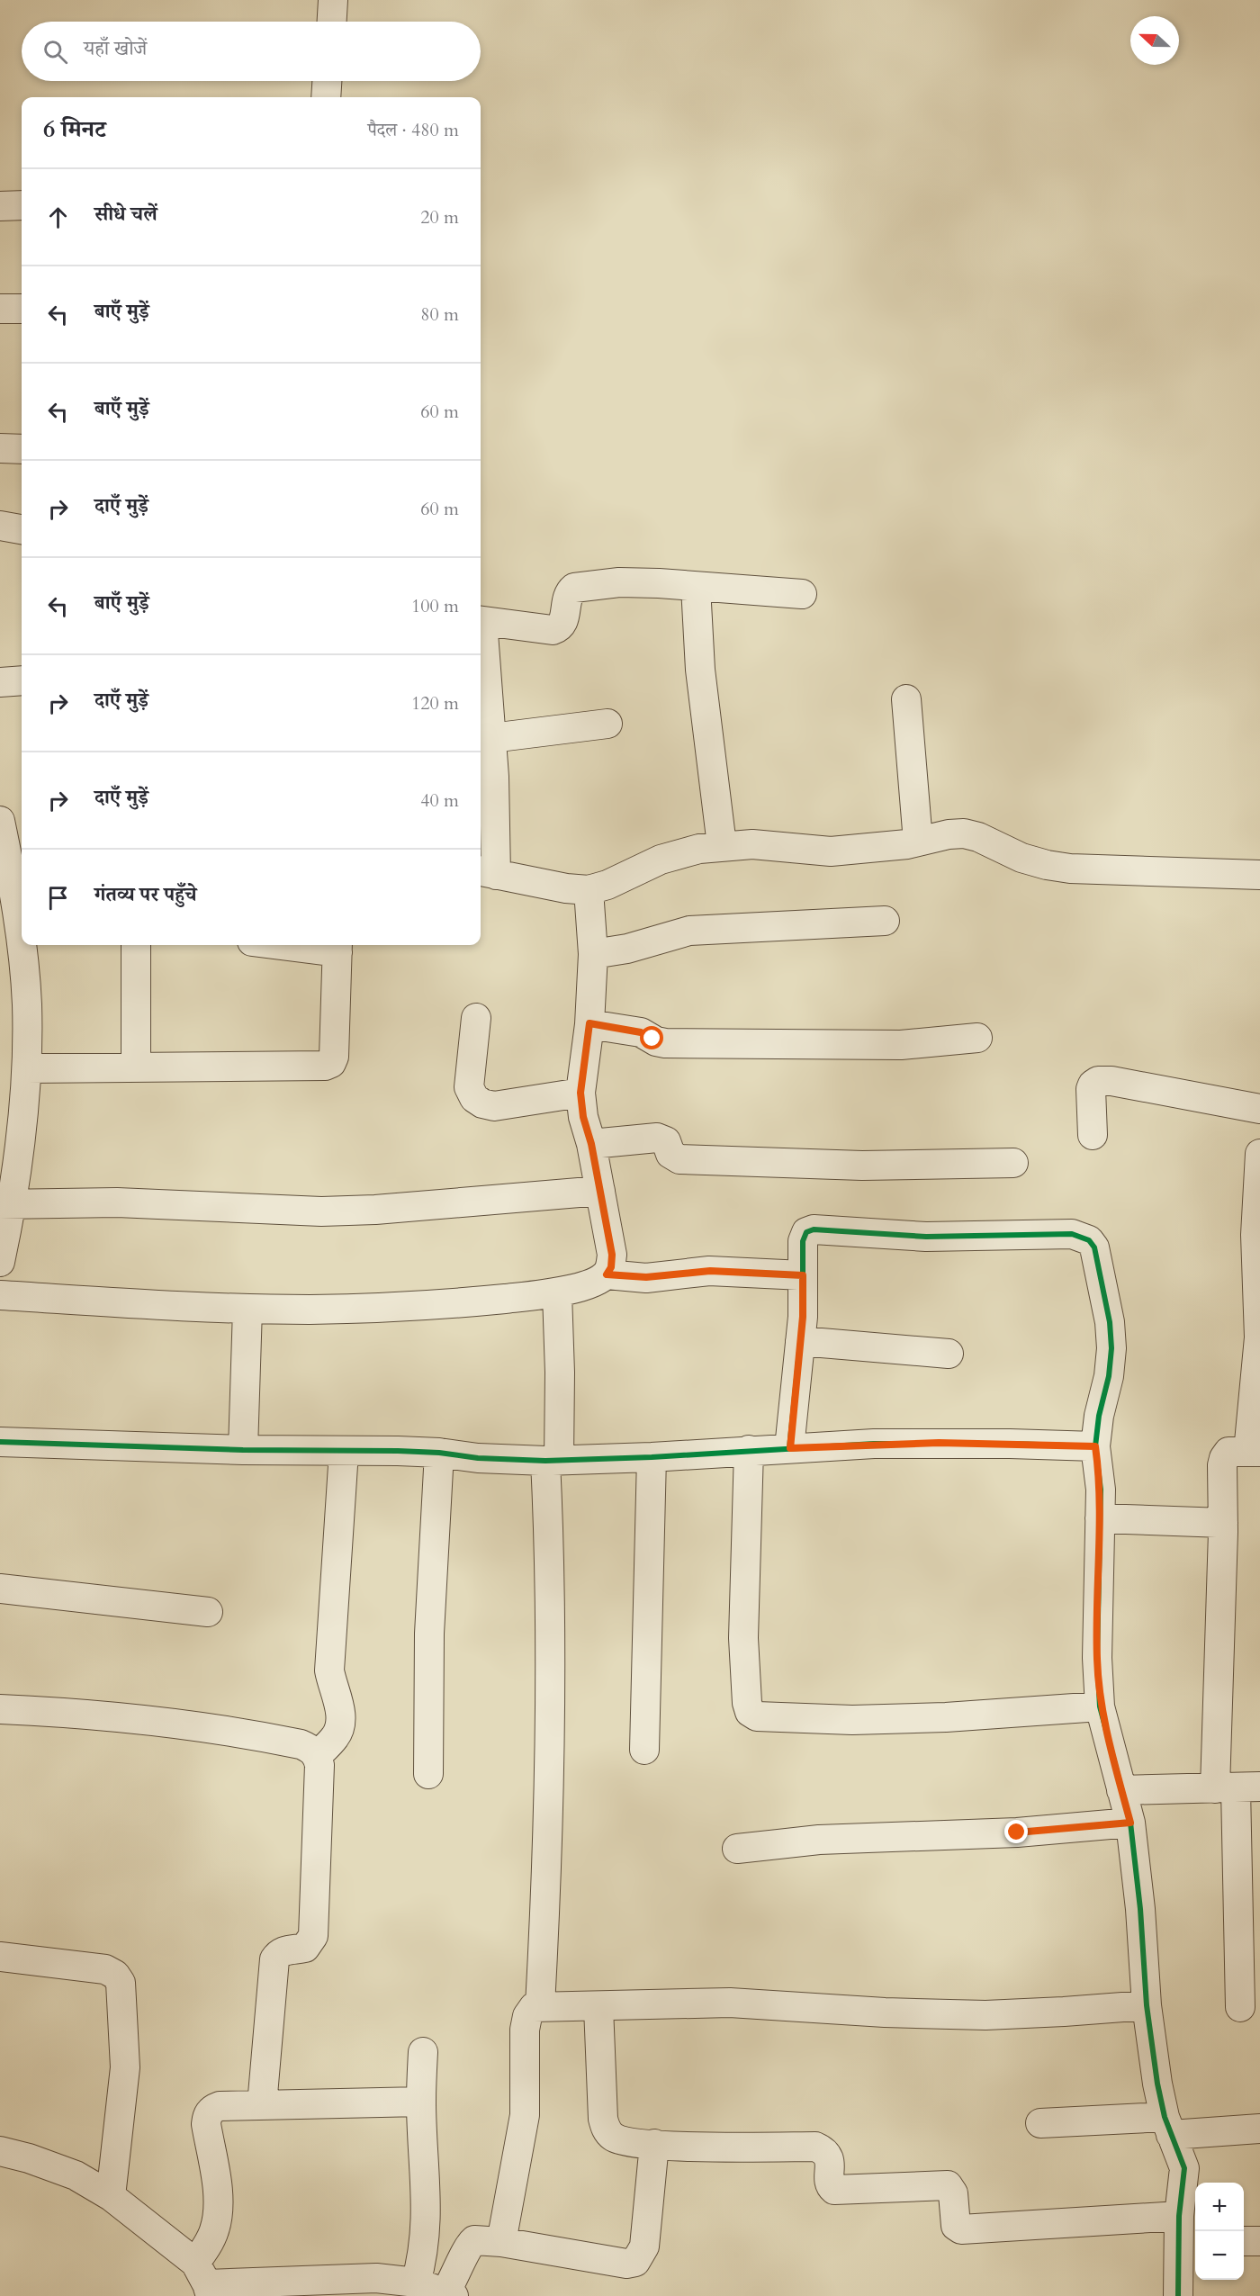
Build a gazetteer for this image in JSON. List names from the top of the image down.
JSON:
{
  "north": "left",
  "page": {
    "search": "यहाँ खोजें",
    "heading": ["6 मिनट", "पैदल · 480 m"],
    "list": [
      ["सीधे चलें", "20 m"],
      ["बाएँ मुड़ें", "80 m"],
      ["बाएँ मुड़ें", "60 m"],
      ["दाएँ मुड़ें", "60 m"],
      ["बाएँ मुड़ें", "100 m"],
      ["दाएँ मुड़ें", "120 m"],
      ["दाएँ मुड़ें", "40 m"],
      "गंतव्य पर पहुँचे"
    ],
    "map_buttons": ["+", "−"]
  }
}
